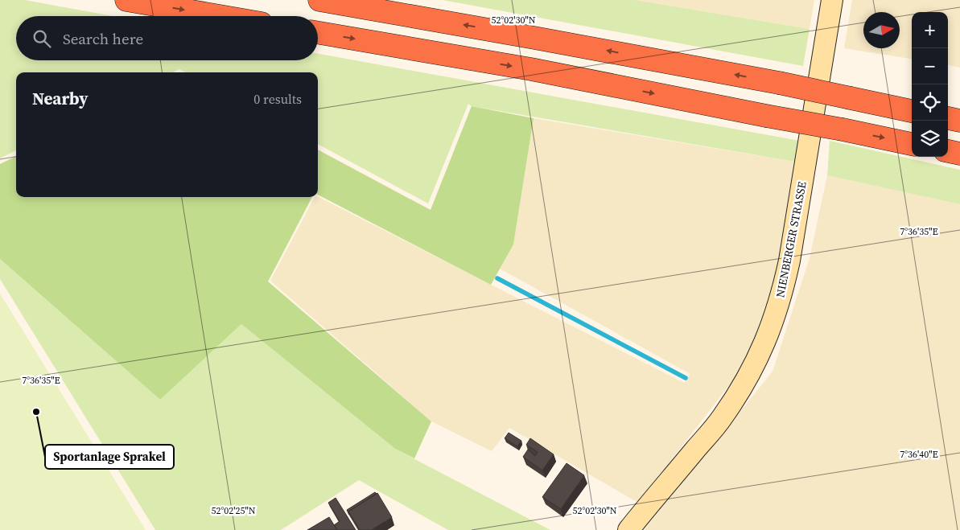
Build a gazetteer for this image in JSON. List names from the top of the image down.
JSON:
{
  "streets": {
    "street": ["NIENBERGER STRASSE"]
  },
  "places": ["Sportanlage Sprakel"],
  "north": "right",
  "page": {
    "map_buttons": ["+", "−"],
    "search": "Search here",
    "heading": ["Nearby", "0 results"]
  },
  "coordinates": [
    "52°02'30\"N",
    "7°36'35\"E",
    "7°36'40\"E",
    "52°02'25\"N"
  ]
}
